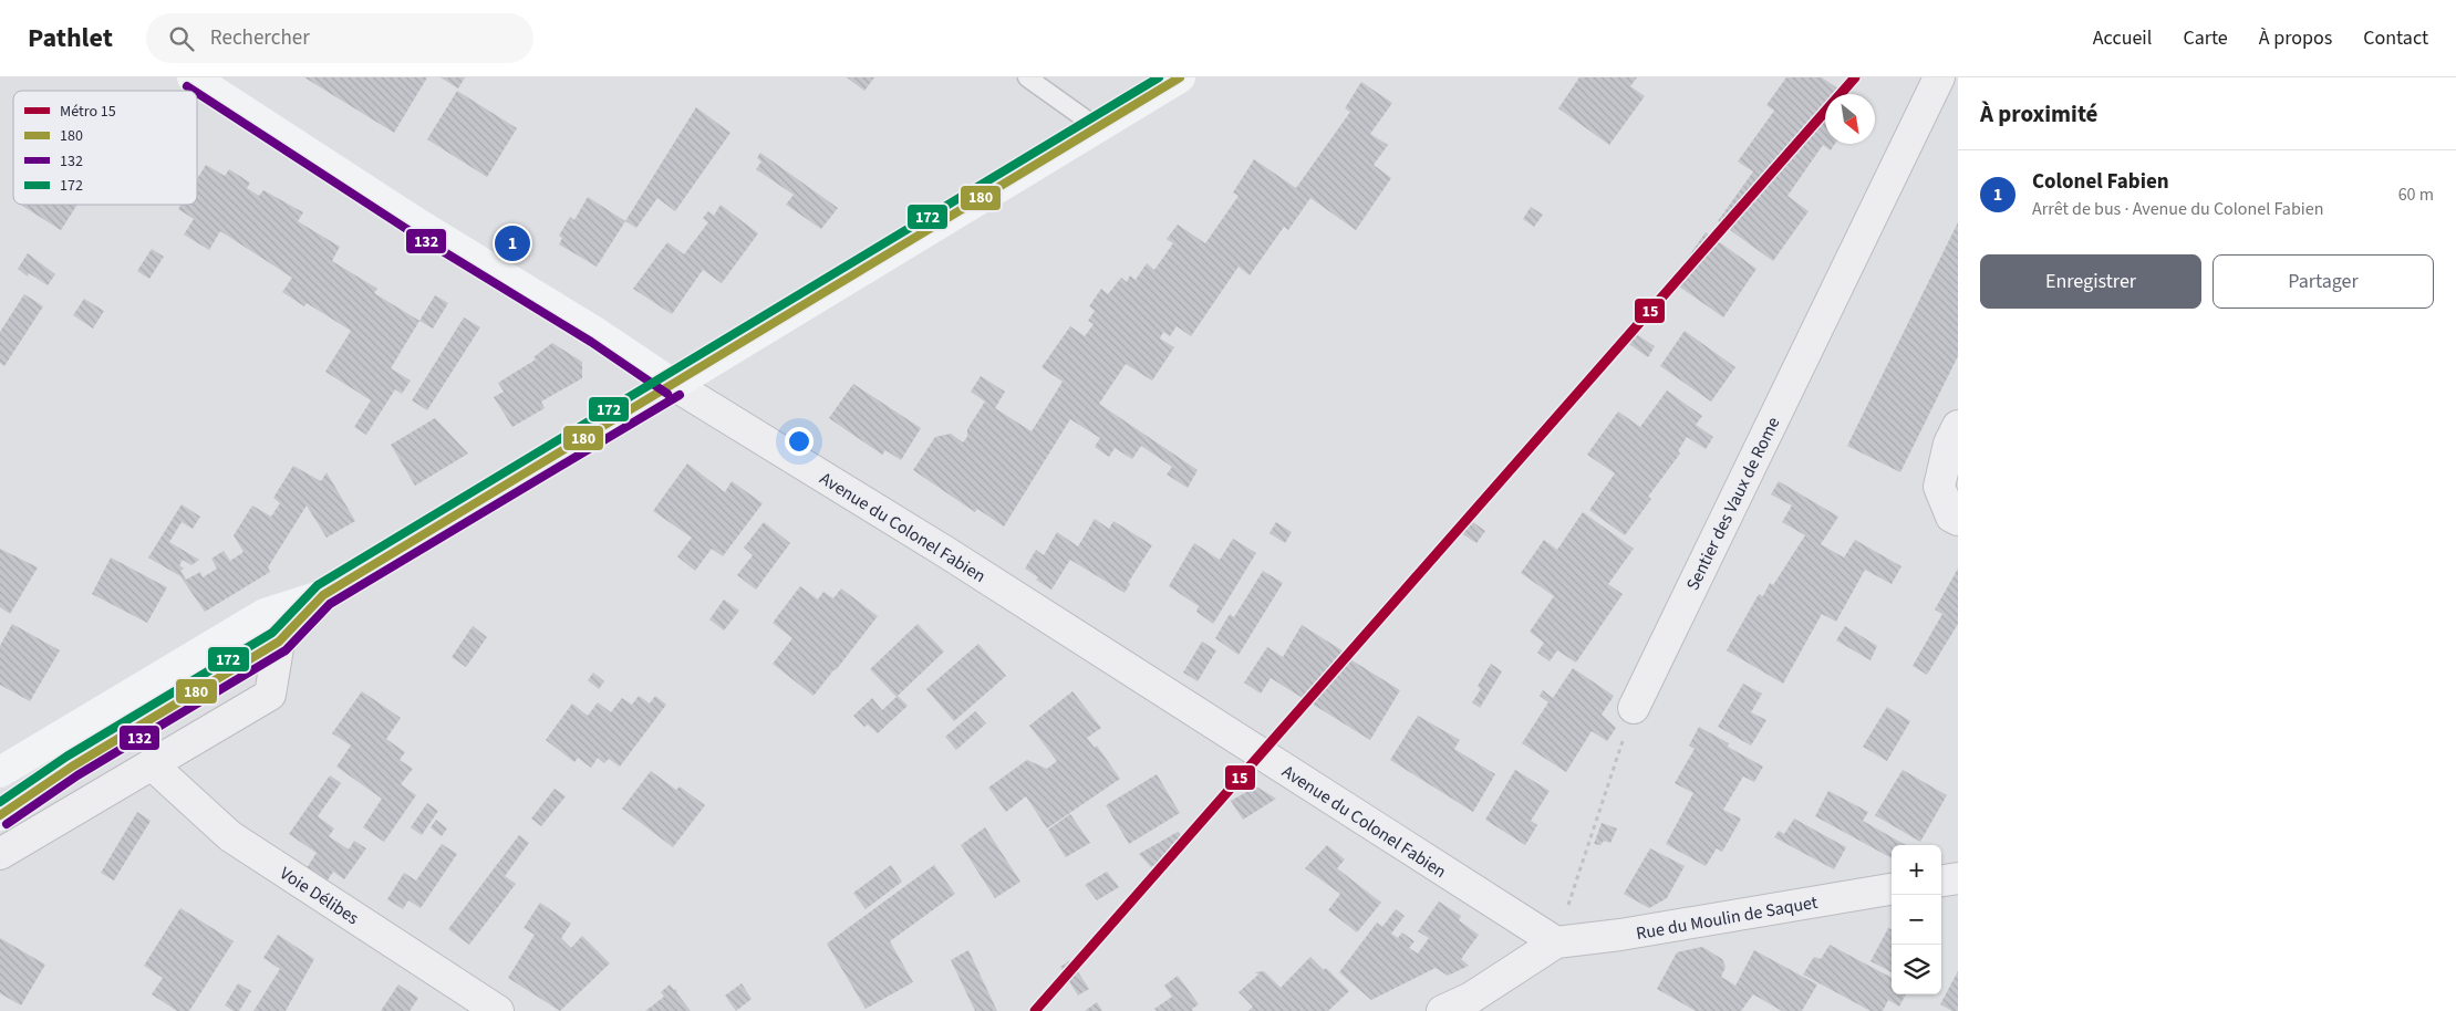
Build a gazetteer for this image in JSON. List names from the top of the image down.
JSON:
{
  "streets": {
    "main road": ["Avenue du Colonel Fabien"],
    "street": ["Sentier des Vaux de Rome", "Voie Délibes", "Rue du Moulin de Saquet"]
  },
  "crossings": [
    ["Avenue du Colonel Fabien", "Rue du Moulin de Saquet"]
  ],
  "lines": [
    "metro line 15",
    "transit line 180",
    "transit line 172",
    "transit line 132"
  ],
  "legend": [
    "Métro 15",
    "180",
    "132",
    "172"
  ],
  "north": "bottom right",
  "page": {
    "header": "Pathlet",
    "search": "Rechercher",
    "nav": [
      "Accueil",
      "Carte",
      "À propos",
      "Contact"
    ],
    "heading": "À proximité",
    "list": [
      {
        "mark": "1",
        "name": "Colonel Fabien",
        "note": "Arrêt de bus · Avenue du Colonel Fabien",
        "value": "60 m"
      }
    ],
    "pins": "1",
    "buttons": ["Enregistrer", "Partager"],
    "map_buttons": ["+", "−"]
  }
}
